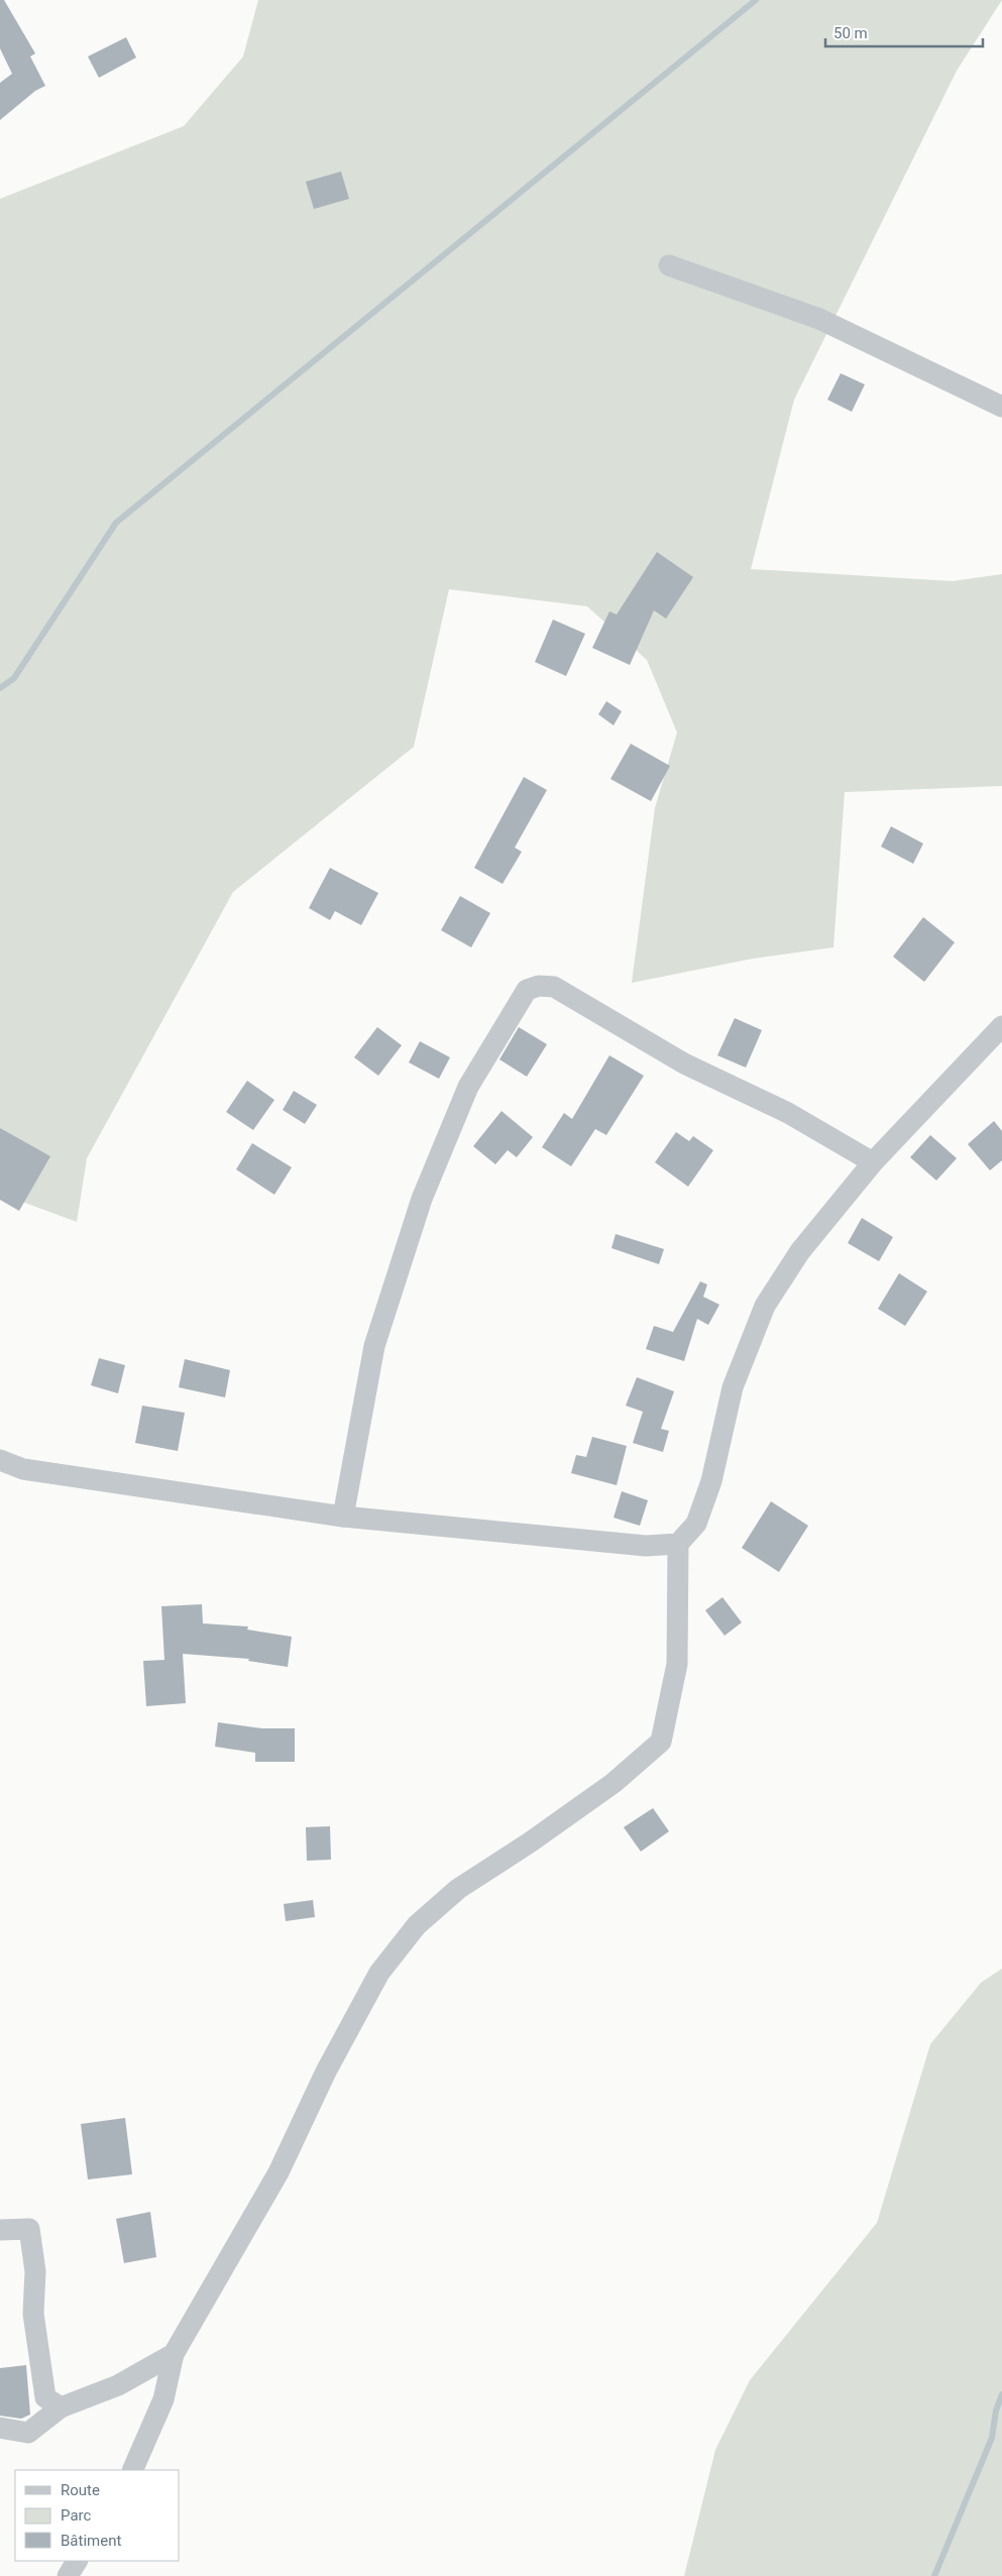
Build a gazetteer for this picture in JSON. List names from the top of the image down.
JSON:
{
  "legend": ["Route", "Parc", "Bâtiment"],
  "scale_bar": "50 m"
}
